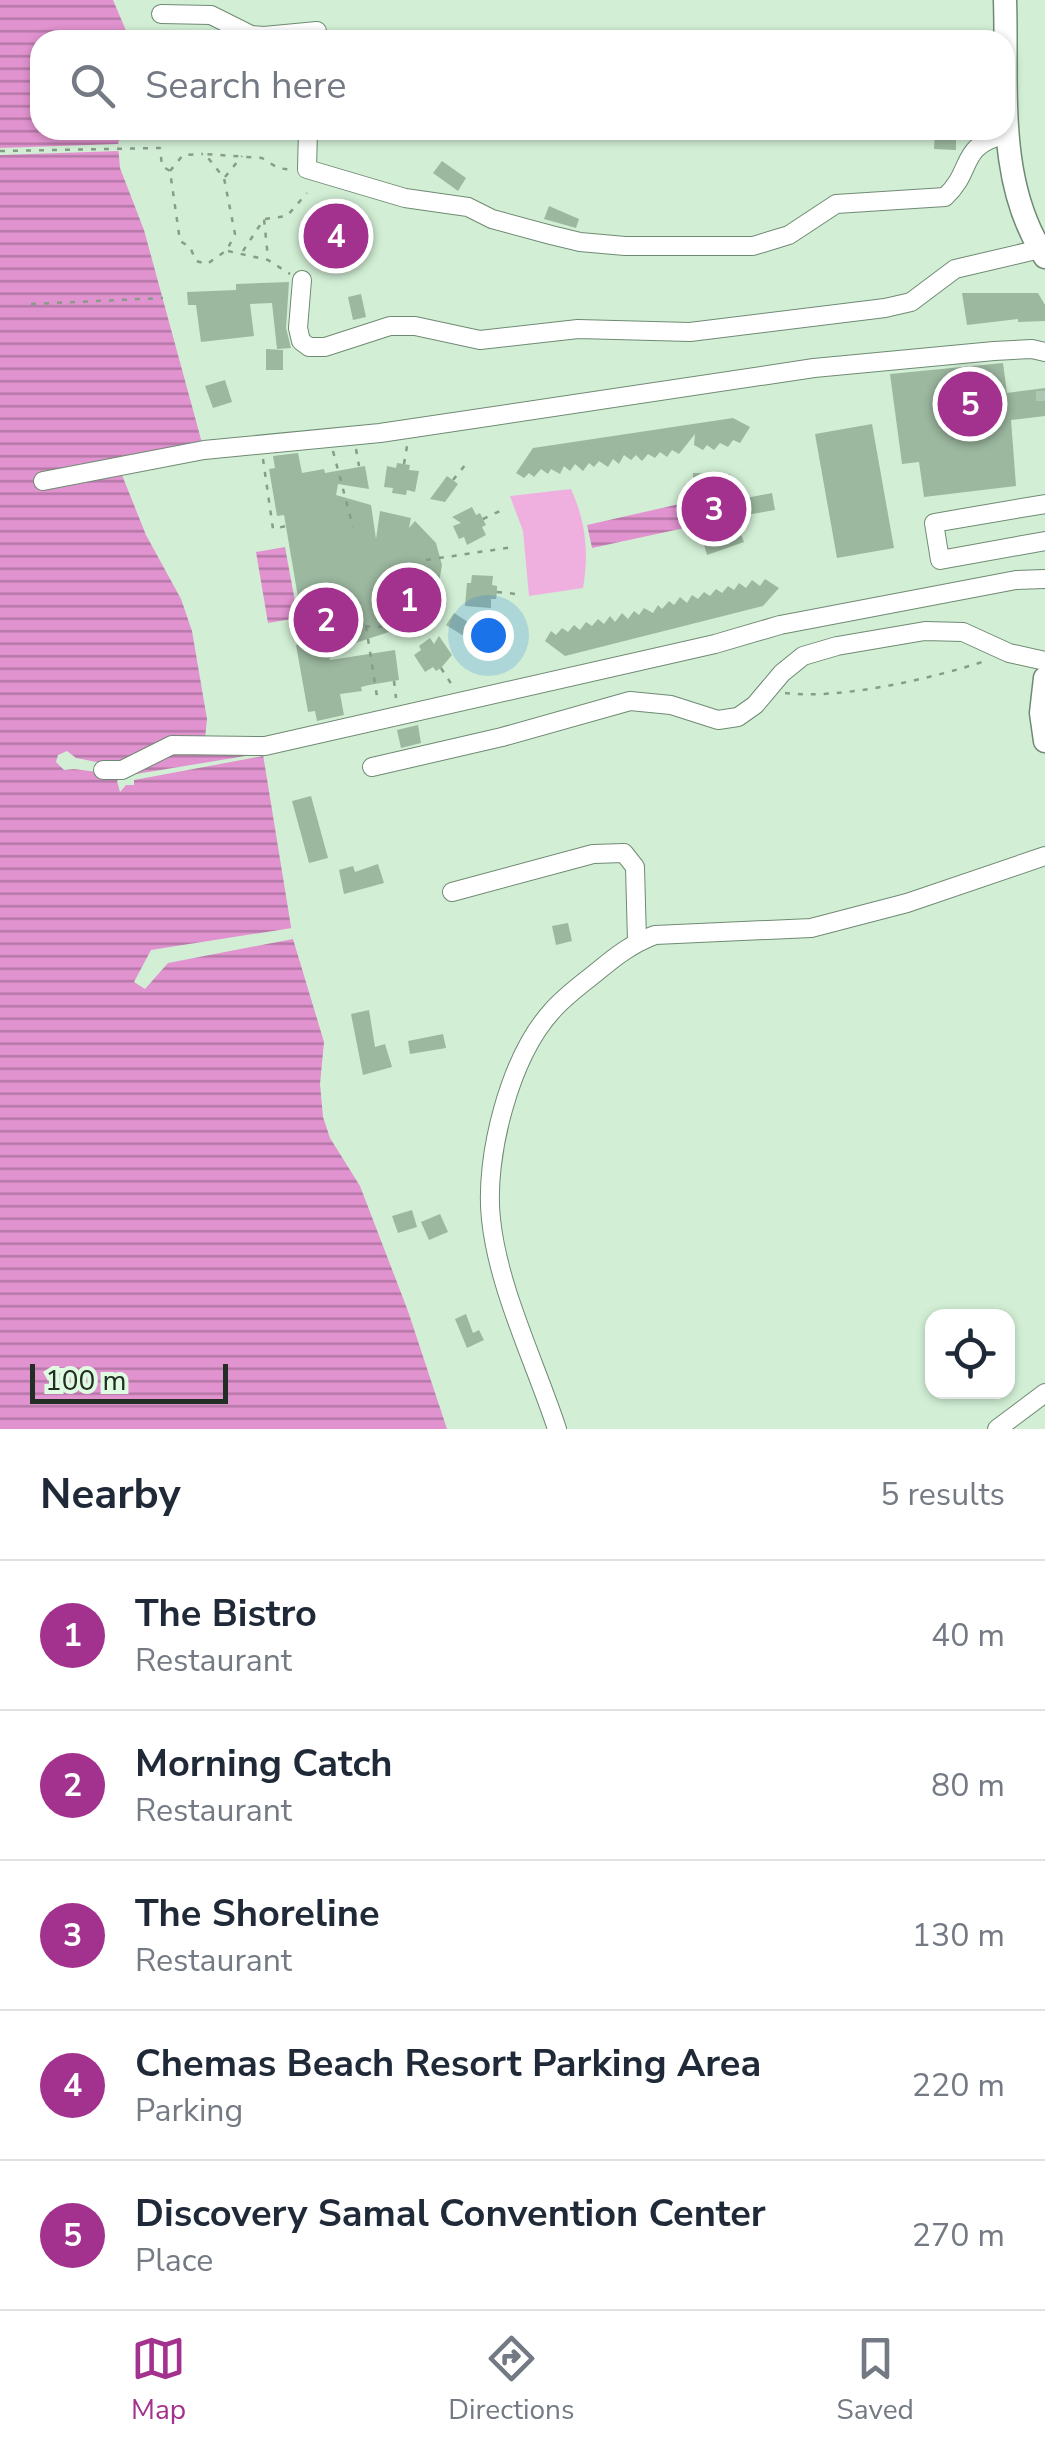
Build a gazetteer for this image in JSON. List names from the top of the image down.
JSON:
{
  "scale_bar": "100 m",
  "page": {
    "search": "Search here",
    "pins": [
      "4",
      "5",
      "3",
      "1",
      "2"
    ],
    "scale": "100 m",
    "heading": ["Nearby", "5 results"],
    "list": [
      {
        "mark": "1",
        "name": "The Bistro",
        "note": "Restaurant",
        "value": "40 m"
      },
      {
        "mark": "2",
        "name": "Morning Catch",
        "note": "Restaurant",
        "value": "80 m"
      },
      {
        "mark": "3",
        "name": "The Shoreline",
        "note": "Restaurant",
        "value": "130 m"
      },
      {
        "mark": "4",
        "name": "Chemas Beach Resort Parking Area",
        "note": "Parking",
        "value": "220 m"
      },
      {
        "mark": "5",
        "name": "Discovery Samal Convention Center",
        "note": "Place",
        "value": "270 m"
      }
    ],
    "nav": ["Map", "Directions", "Saved"]
  }
}
